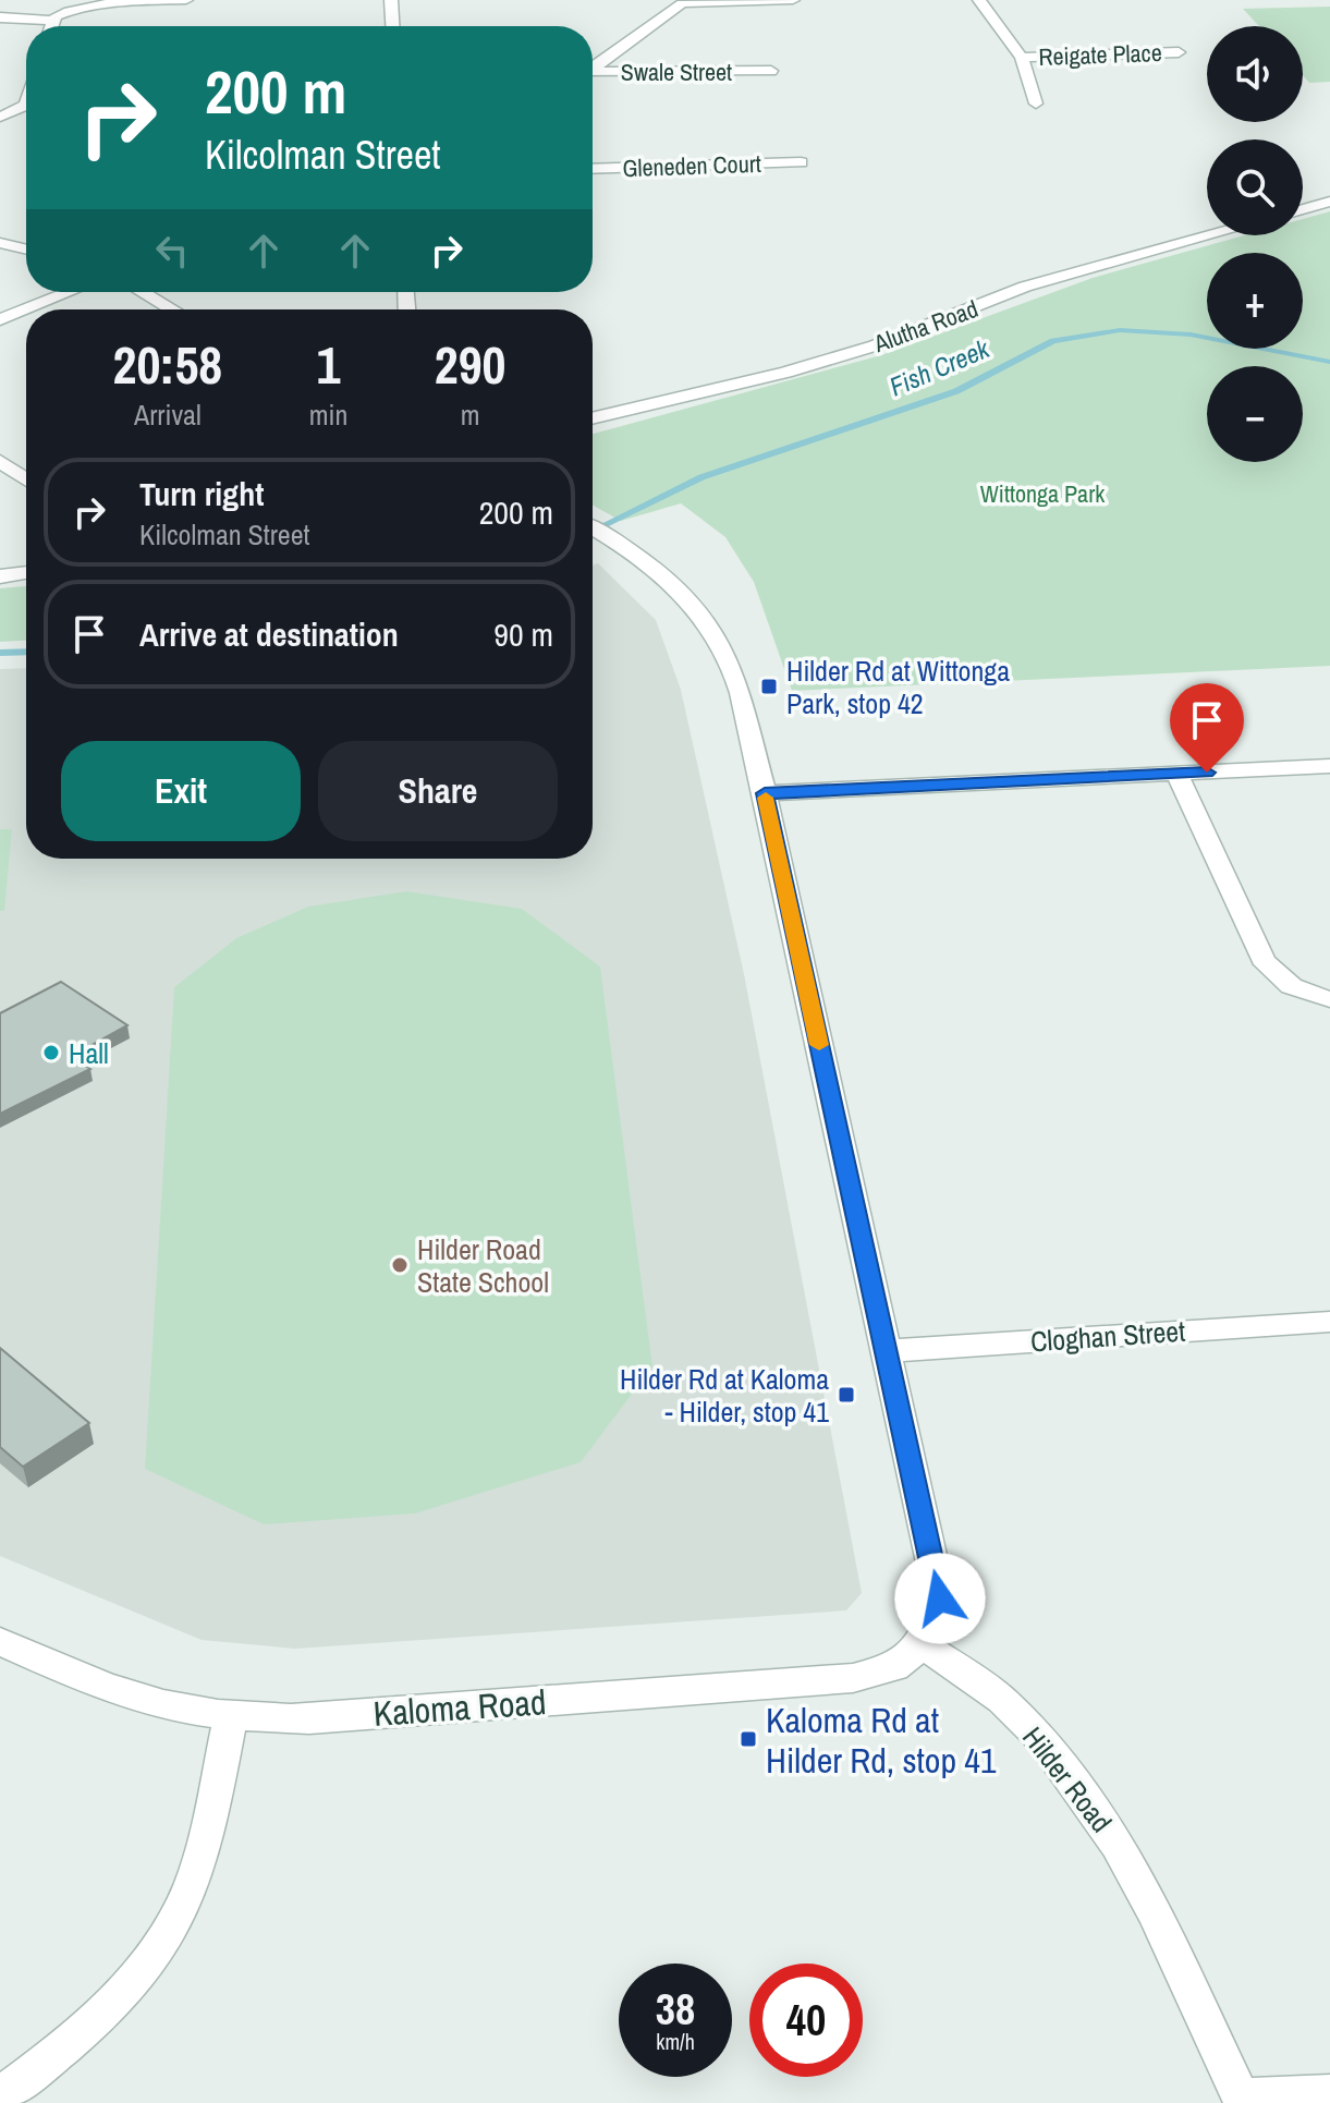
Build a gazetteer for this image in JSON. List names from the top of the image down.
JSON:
{
  "streets": {
    "street": [
      "Reigate Place",
      "Swale Street",
      "Gleneden Court",
      "Alutha Road",
      "Cloghan Street",
      "Kaloma Road",
      "Hilder Road"
    ]
  },
  "crossings": [
    ["Kaloma Road", "Hilder Road"]
  ],
  "water": ["Fish Creek"],
  "parks": ["Wittonga Park"],
  "places": {
    "transit": ["Hilder Rd at Wittonga Park, stop 42", "Hilder Rd at Kaloma - Hilder, stop 41", "Kaloma Rd at Hilder Rd, stop 41"],
    "other": ["Hall", "Hilder Road State School"]
  },
  "page": {
    "map_buttons": ["+", "−"],
    "turn": ["200 m", "Kilcolman Street"],
    "eta": [
      "20:58",
      "Arrival",
      "1",
      "min",
      "290",
      "m"
    ],
    "list": [
      {
        "name": "Turn right",
        "note": "Kilcolman Street",
        "value": "200 m"
      },
      {
        "name": "Arrive at destination",
        "value": "90 m"
      }
    ],
    "buttons": ["Exit", "Share"],
    "speed": "38 km/h",
    "limit": "40"
  }
}
